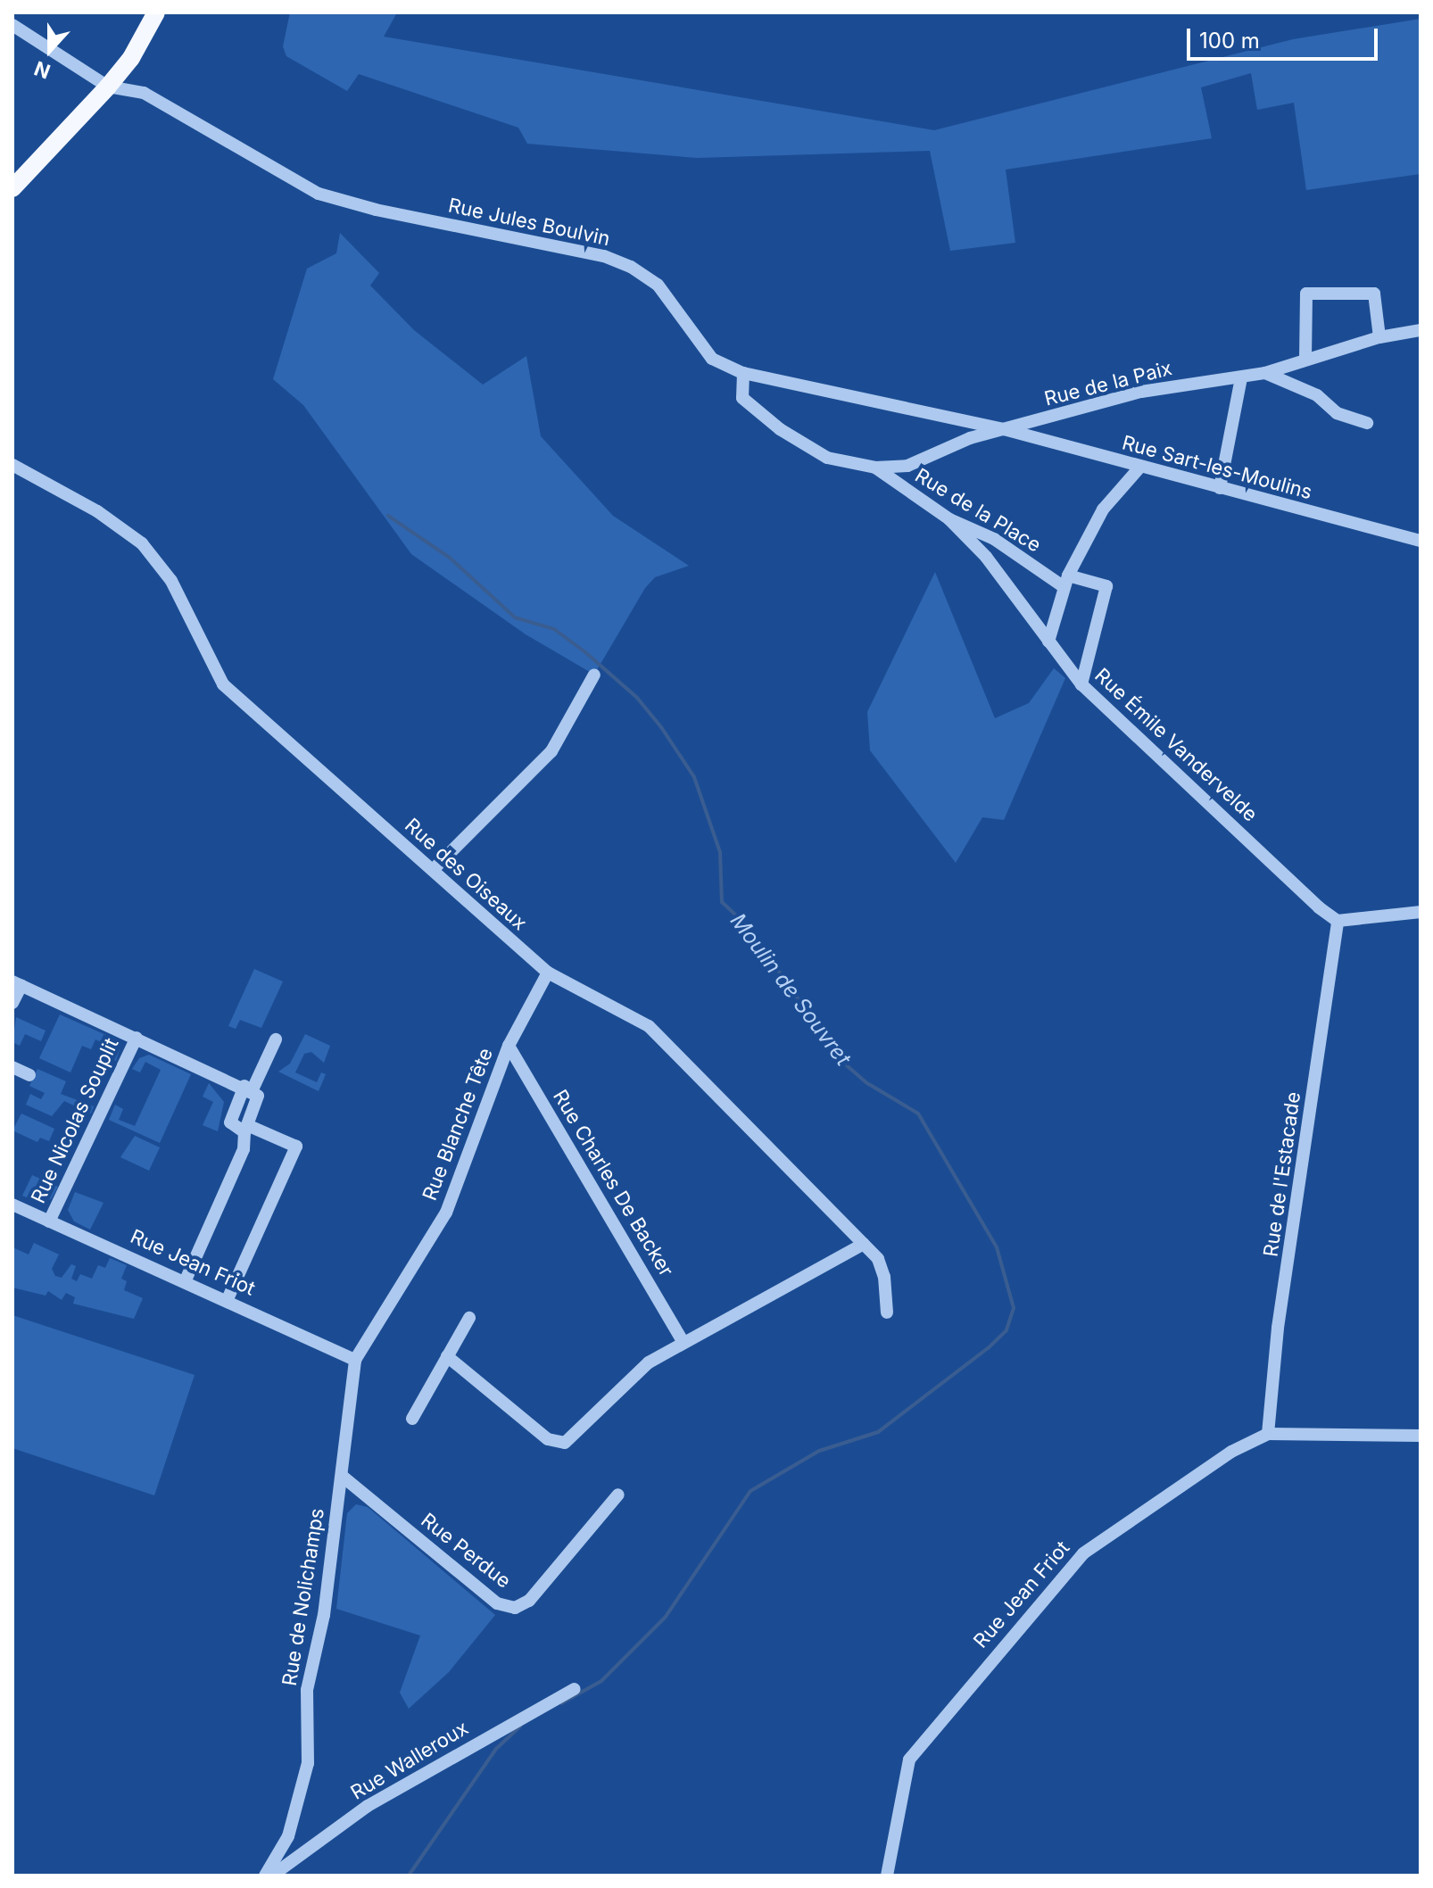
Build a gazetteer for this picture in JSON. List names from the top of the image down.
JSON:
{
  "streets": {
    "street": [
      "Rue Jules Boulvin",
      "Rue de la Paix",
      "Rue Sart-les-Moulins",
      "Rue de la Place",
      "Rue Émile Vandervelde",
      "Rue des Oiseaux",
      "Rue Nicolas Souplit",
      "Rue Blanche Tête",
      "Rue de l'Estacade",
      "Rue Charles De Backer",
      "Rue Jean Friot",
      "Rue Perdue",
      "Rue de Nolichamps",
      "Rue Walleroux"
    ]
  },
  "crossings": [
    ["Rue Jules Boulvin", "Rue de la Paix"],
    ["Rue Jules Boulvin", "Rue Sart-les-Moulins"],
    ["Rue de la Paix", "Rue Sart-les-Moulins"],
    ["Rue de la Paix", "Rue de la Place"],
    ["Rue de la Place", "Rue Émile Vandervelde"],
    ["Rue Émile Vandervelde", "Rue de l'Estacade"],
    ["Rue des Oiseaux", "Rue Blanche Tête"],
    ["Rue Nicolas Souplit", "Rue Jean Friot"],
    ["Rue Blanche Tête", "Rue Charles De Backer"],
    ["Rue Blanche Tête", "Rue Jean Friot"],
    ["Rue Blanche Tête", "Rue de Nolichamps"],
    ["Rue de l'Estacade", "Rue Jean Friot"],
    ["Rue Jean Friot", "Rue de Nolichamps"],
    ["Rue Perdue", "Rue de Nolichamps"]
  ],
  "water": ["Moulin de Souvret"],
  "scale_bar": "100 m",
  "north": "bottom"
}
